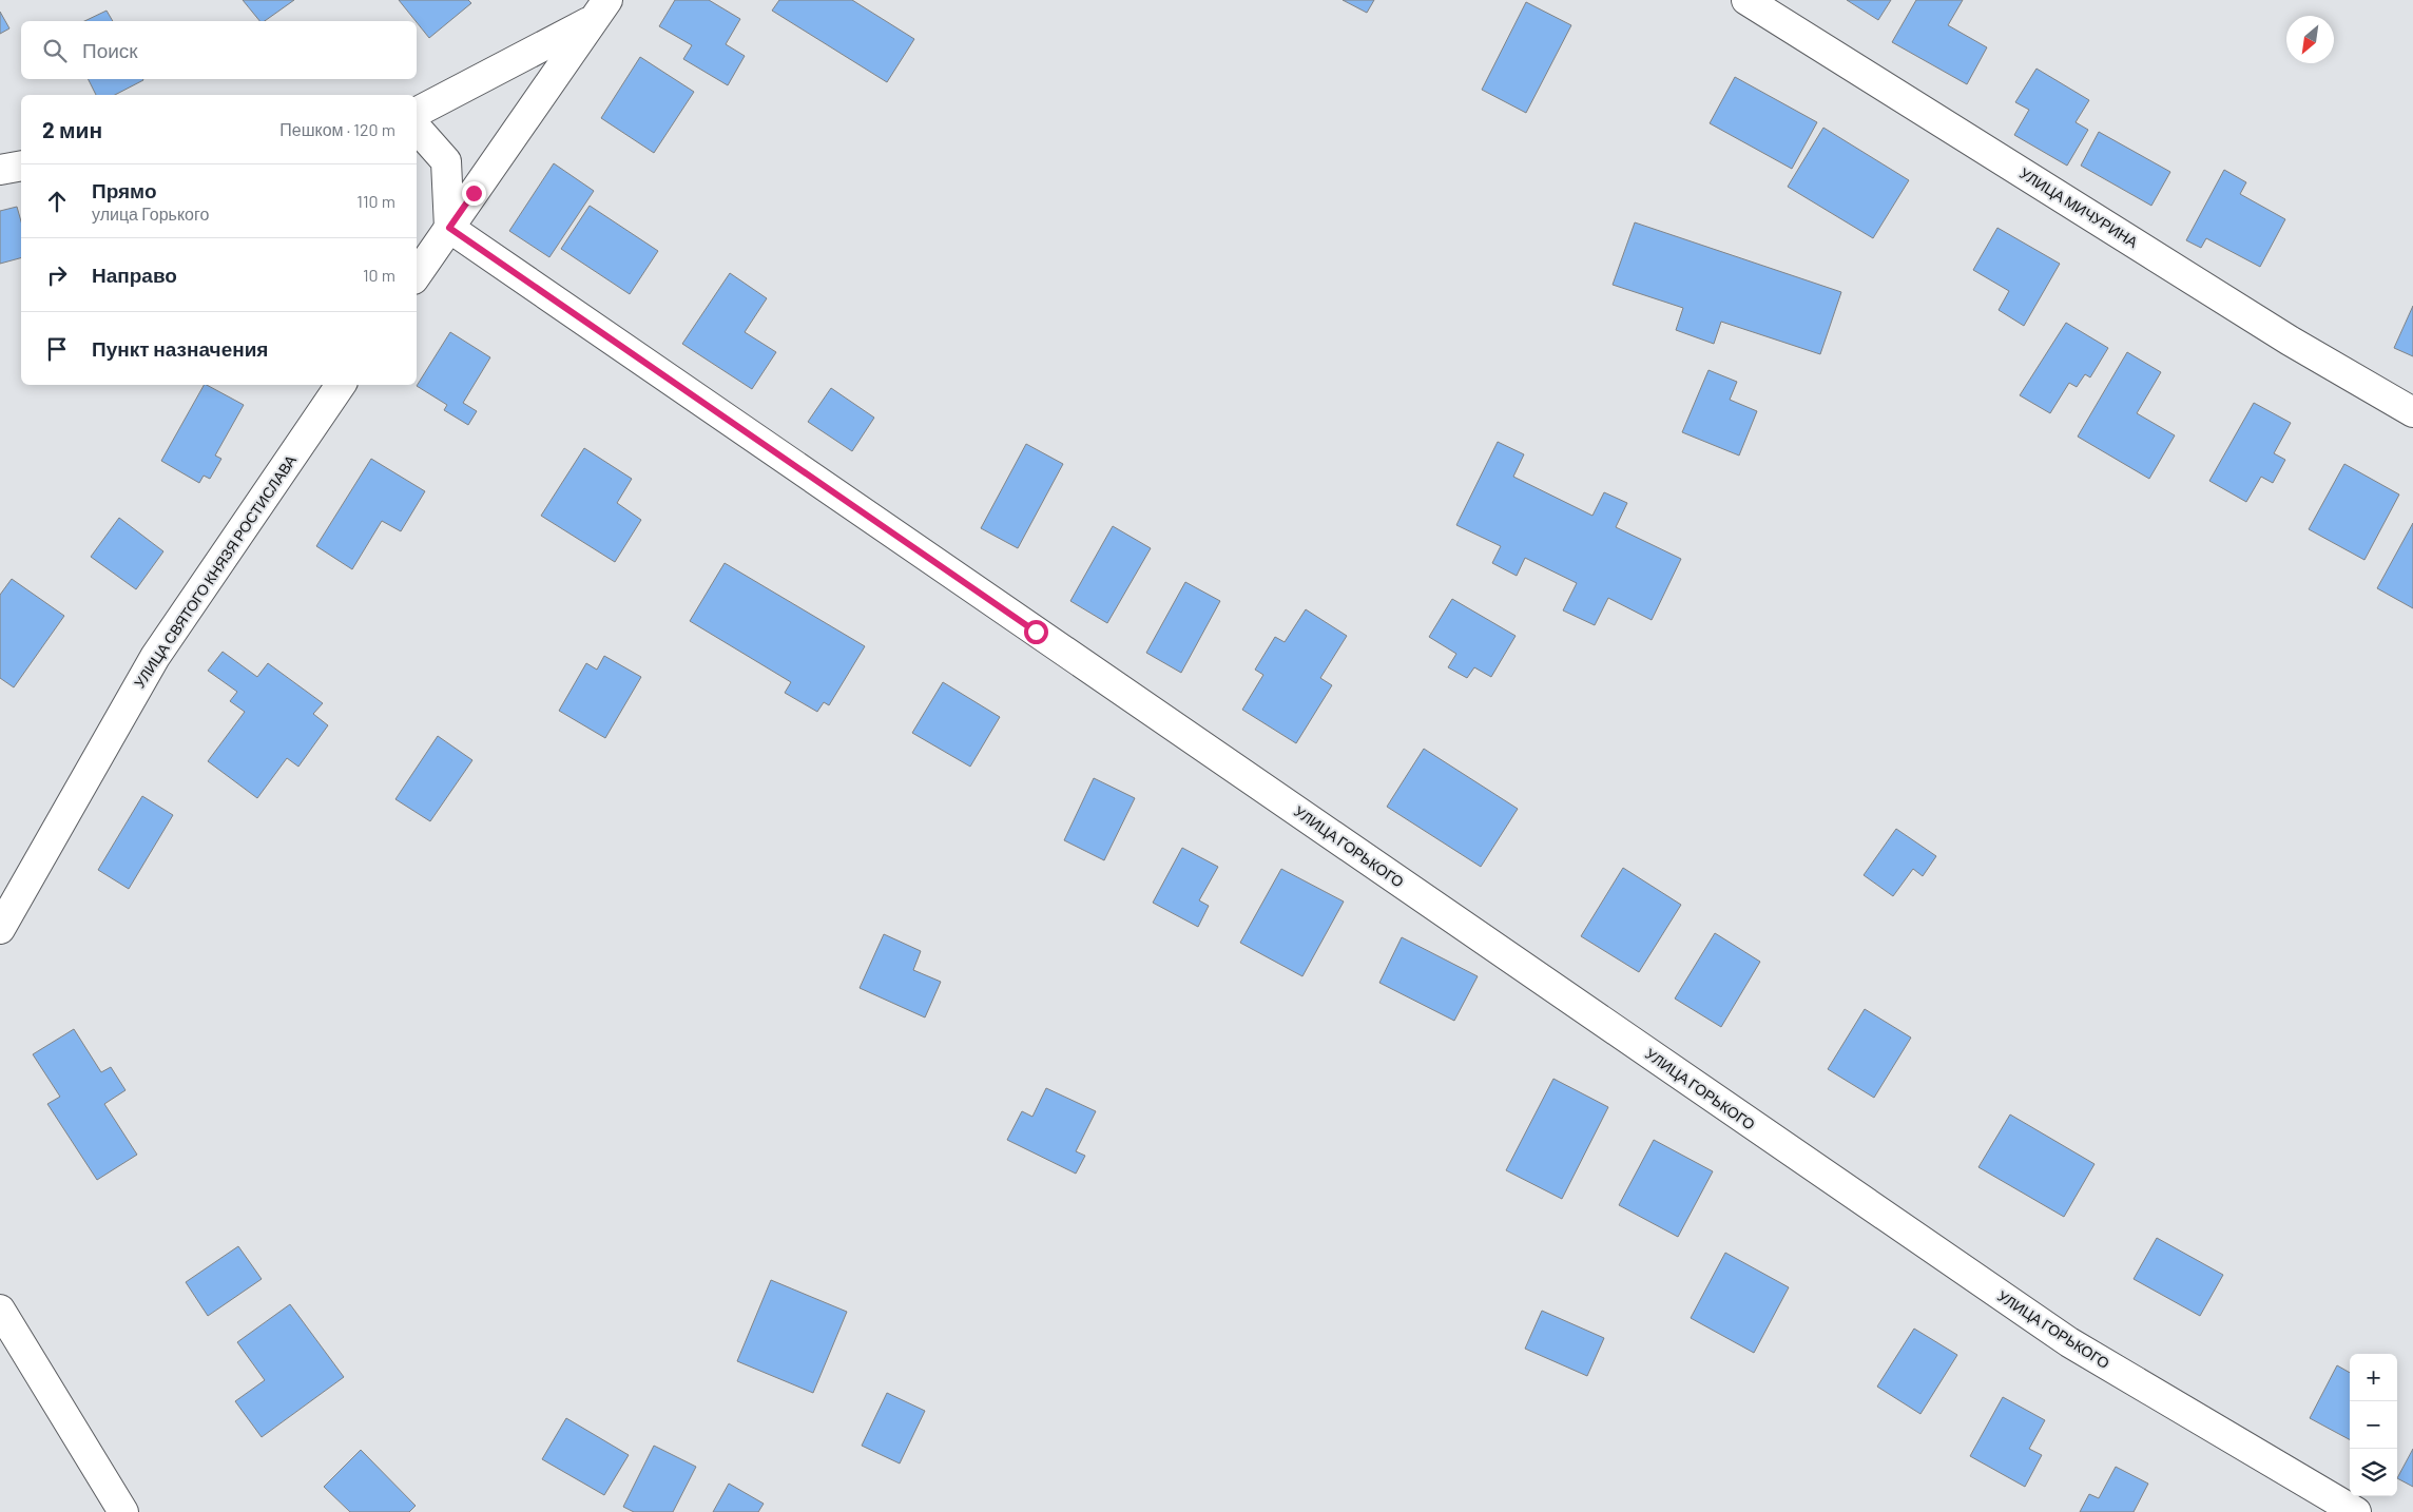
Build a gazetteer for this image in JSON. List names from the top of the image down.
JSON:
{
  "streets": {
    "street": ["УЛИЦА МИЧУРИНА", "УЛИЦА СВЯТОГО КНЯЗЯ РОСТИСЛАВА", "УЛИЦА ГОРЬКОГО"]
  },
  "north": "bottom left",
  "page": {
    "search": "Поиск",
    "heading": ["2 мин", "Пешком · 120 m"],
    "list": [
      ["Прямо", "улица Горького", "110 m"],
      ["Направо", "10 m"],
      "Пункт назначения"
    ],
    "map_buttons": ["+", "−"]
  }
}
